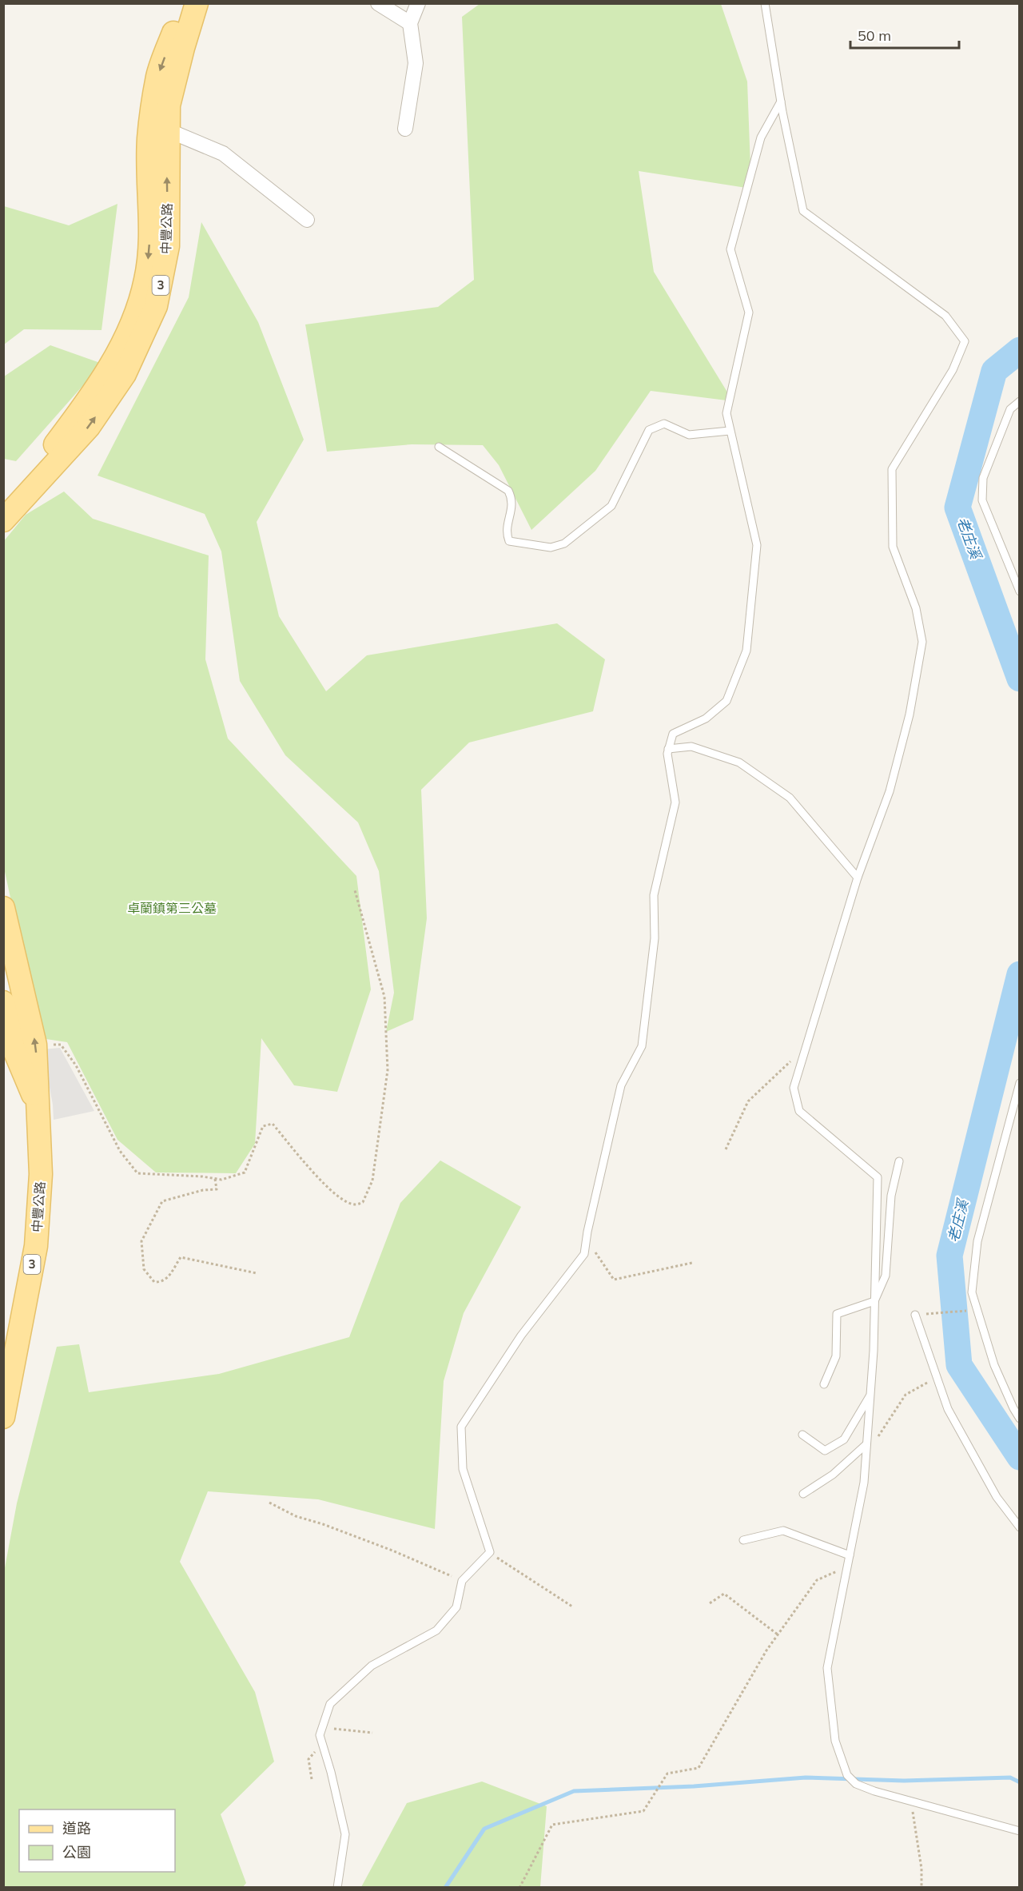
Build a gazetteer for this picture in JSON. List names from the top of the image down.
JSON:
{
  "streets": {
    "main road": ["中豐公路", "3"]
  },
  "water": ["老庄溪"],
  "parks": ["卓蘭鎮第三公墓"],
  "legend": ["道路", "公園"],
  "scale_bar": "50 m"
}
